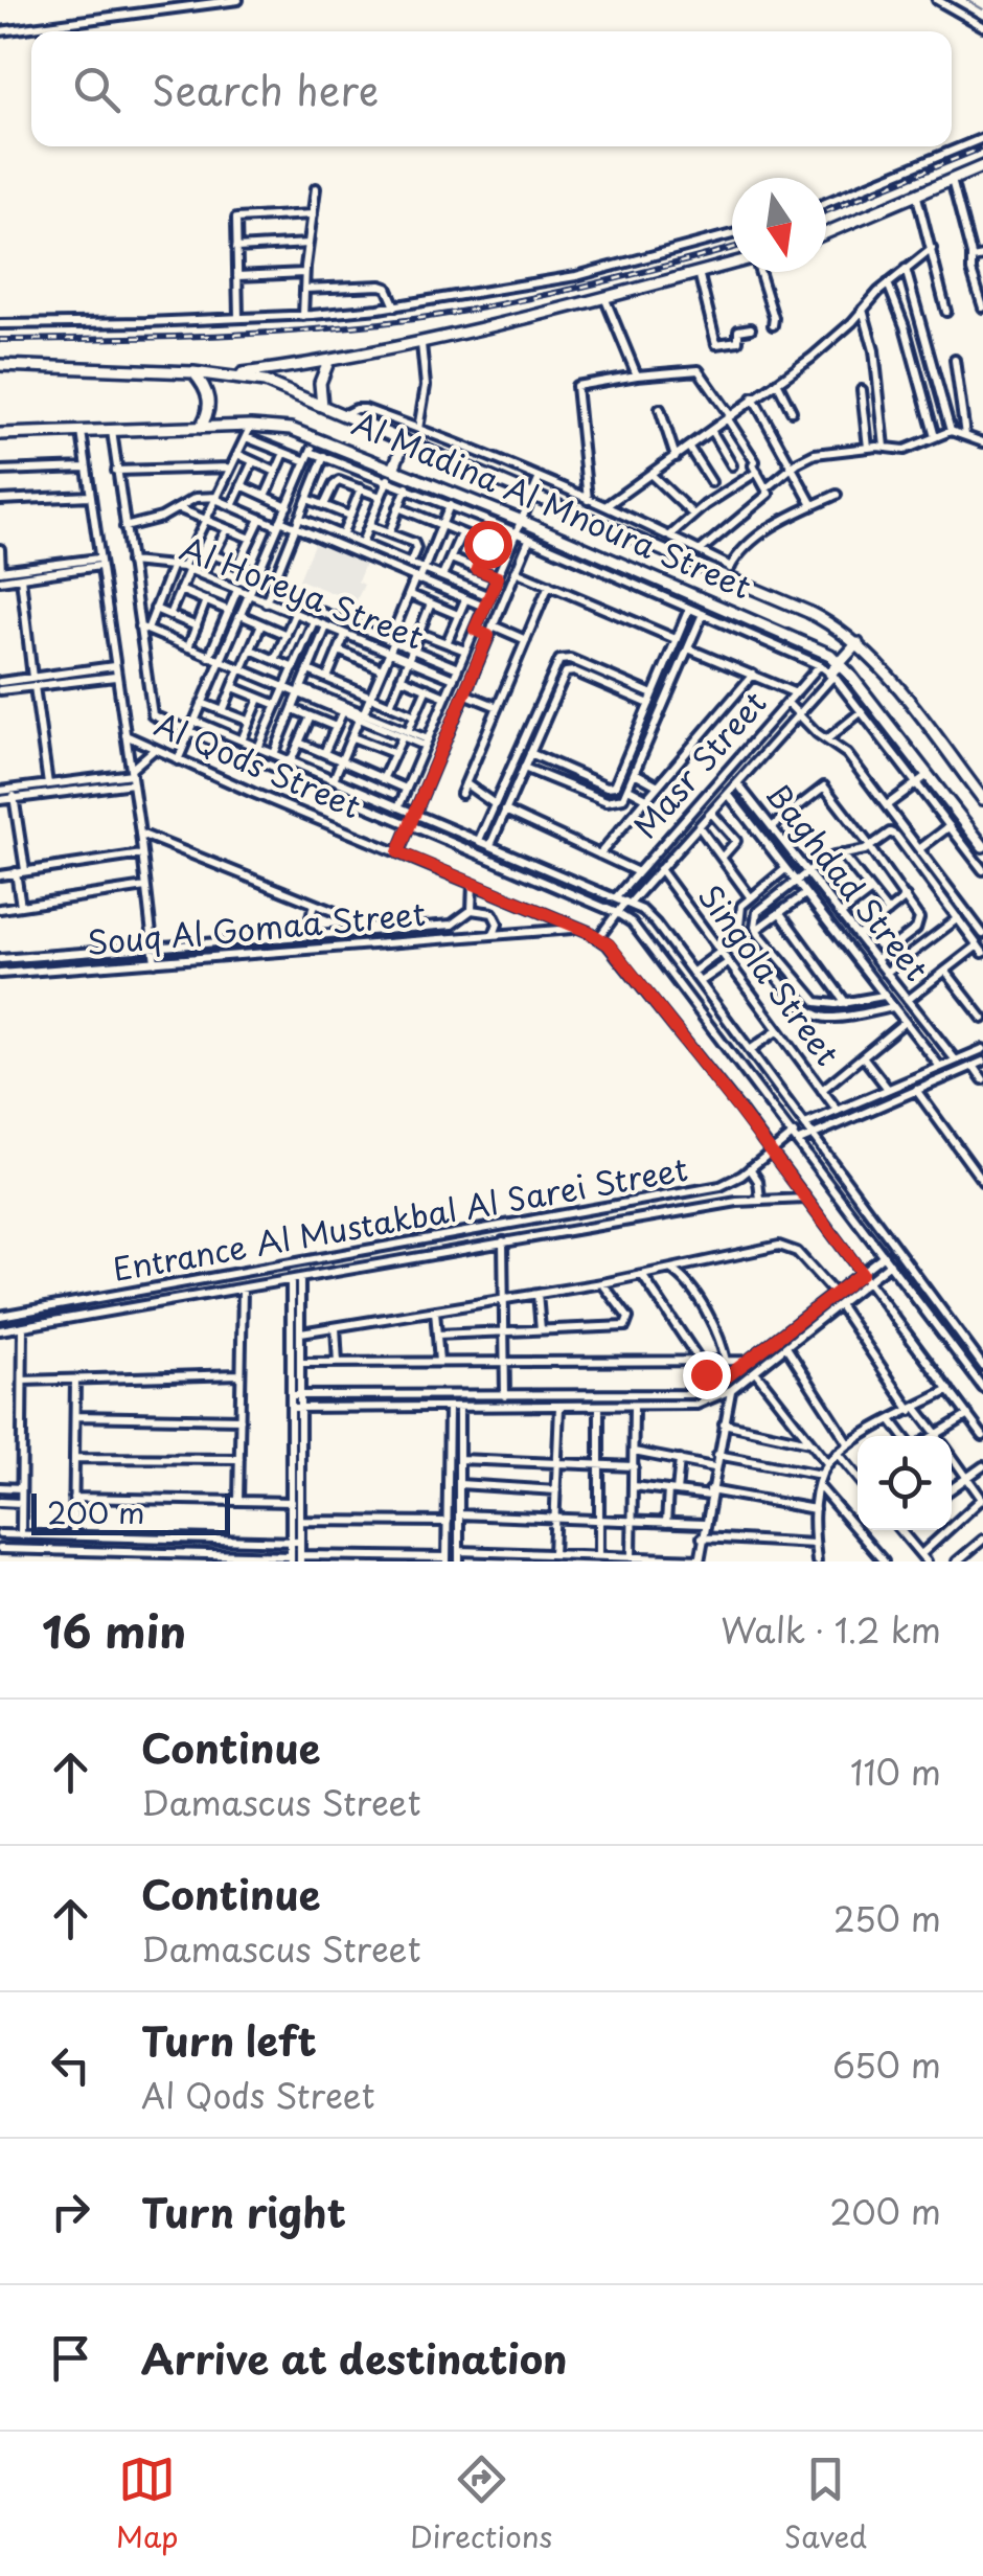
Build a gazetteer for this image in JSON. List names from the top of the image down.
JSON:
{
  "streets": {
    "main road": ["Al Madina Al Mnoura Street"],
    "street": [
      "Al Horeya Street",
      "Masr Street",
      "Al Qods Street",
      "Baghdad Street",
      "Souq Al Gomaa Street",
      "Singola Street",
      "Entrance Al Mustakbal Al Sarei Street"
    ]
  },
  "crossings": [
    ["Masr Street", "Baghdad Street"],
    ["Masr Street", "Singola Street"],
    ["Al Qods Street", "Souq Al Gomaa Street"],
    ["Al Qods Street", "Entrance Al Mustakbal Al Sarei Street"],
    ["Baghdad Street", "Entrance Al Mustakbal Al Sarei Street"]
  ],
  "scale_bar": "200 m",
  "north": "bottom",
  "page": {
    "search": "Search here",
    "scale": "200 m",
    "heading": ["16 min", "Walk · 1.2 km"],
    "list": [
      ["Continue", "Damascus Street", "110 m"],
      ["Continue", "Damascus Street", "250 m"],
      ["Turn left", "Al Qods Street", "650 m"],
      ["Turn right", "200 m"],
      "Arrive at destination"
    ],
    "nav": ["Map", "Directions", "Saved"]
  }
}
